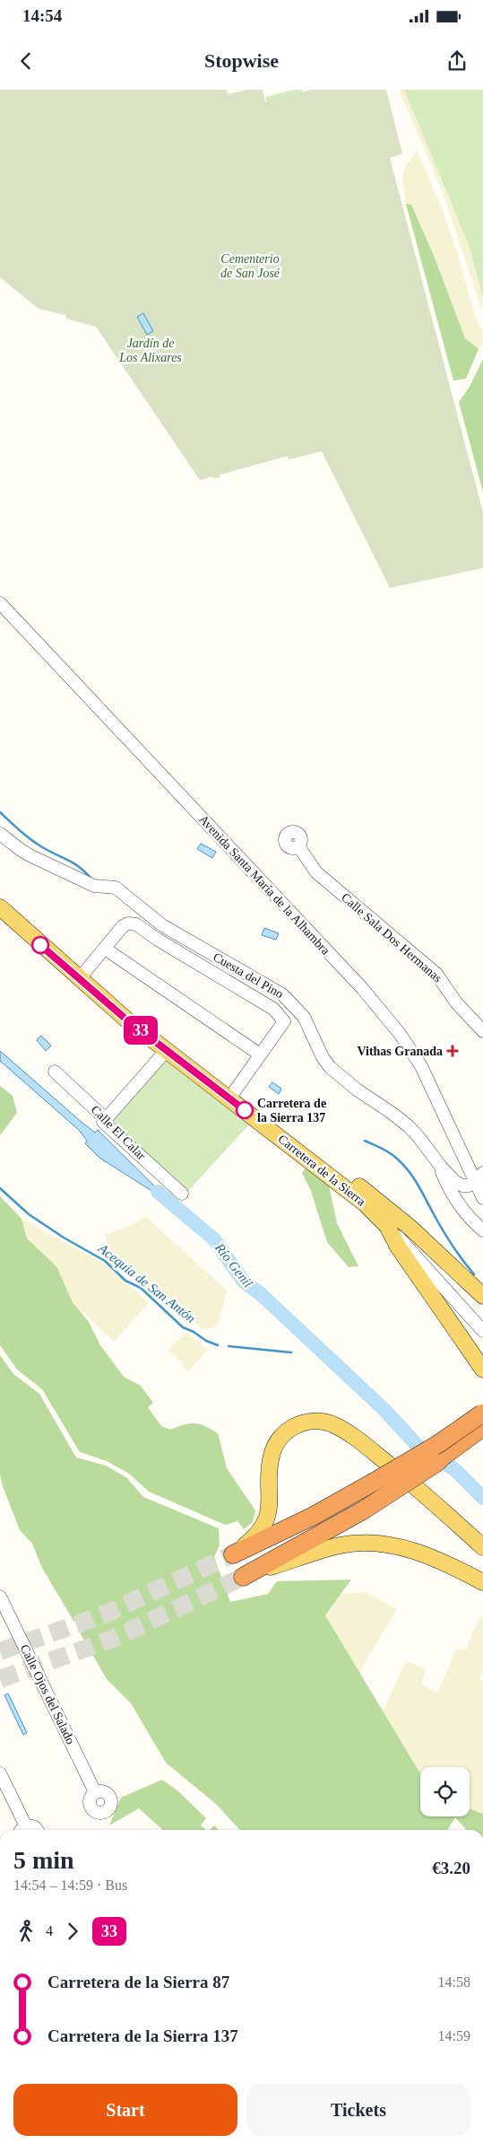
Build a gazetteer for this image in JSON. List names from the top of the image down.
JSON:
{
  "streets": {
    "main road": ["Carretera de la Sierra"],
    "street": [
      "Avenida Santa María de la Alhambra",
      "Calle Sala Dos Hermanas",
      "Cuesta del Pino",
      "Calle El Calar",
      "Calle Ojos del Salado"
    ]
  },
  "crossings": [
    ["Avenida Santa María de la Alhambra", "Cuesta del Pino"]
  ],
  "water": ["Río Genil", "Acequia de San Antón"],
  "parks": ["Cementerio de San José", "Jardín de Los Alixares"],
  "places": {
    "health": ["Vithas Granada"],
    "other": ["Carretera de la Sierra 137"]
  },
  "lines": ["bus line 33"],
  "page": {
    "status": "14:54",
    "header": "Stopwise",
    "on_map": "33",
    "heading": ["5 min", "14:54 – 14:59 · Bus", "€3.20"],
    "legs": ["4", "33"],
    "list": [
      {
        "name": "Carretera de la Sierra 87",
        "value": "14:58"
      },
      {
        "name": "Carretera de la Sierra 137",
        "value": "14:59"
      }
    ],
    "buttons": ["Start", "Tickets"]
  }
}
